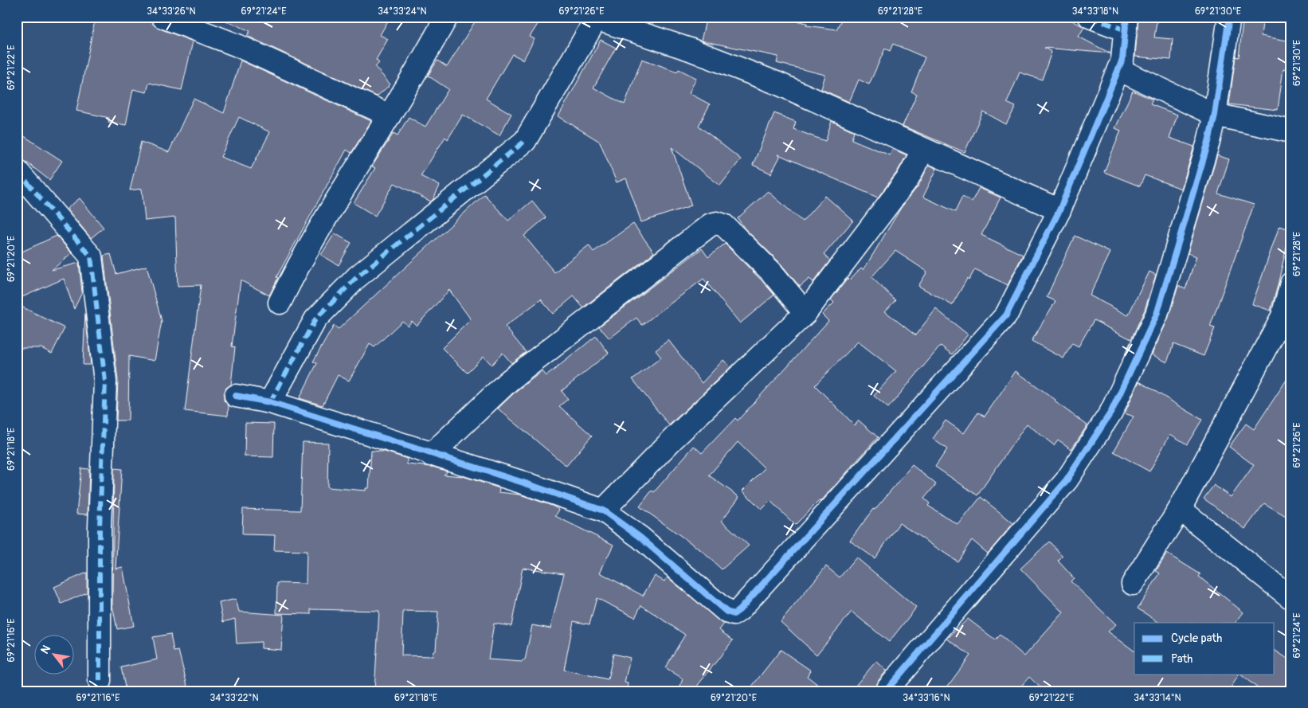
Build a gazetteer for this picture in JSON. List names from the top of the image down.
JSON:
{
  "legend": ["Cycle path", "Path"],
  "north": "top left",
  "coordinates": [
    "34°33'26\"N",
    "69°21'24\"E",
    "34°33'24\"N",
    "69°21'26\"E",
    "69°21'28\"E",
    "34°33'18\"N",
    "69°21'30\"E",
    "69°21'22\"E",
    "69°21'20\"E",
    "69°21'18\"E",
    "69°21'16\"E",
    "34°33'22\"N",
    "34°33'16\"N",
    "34°33'14\"N"
  ]
}
